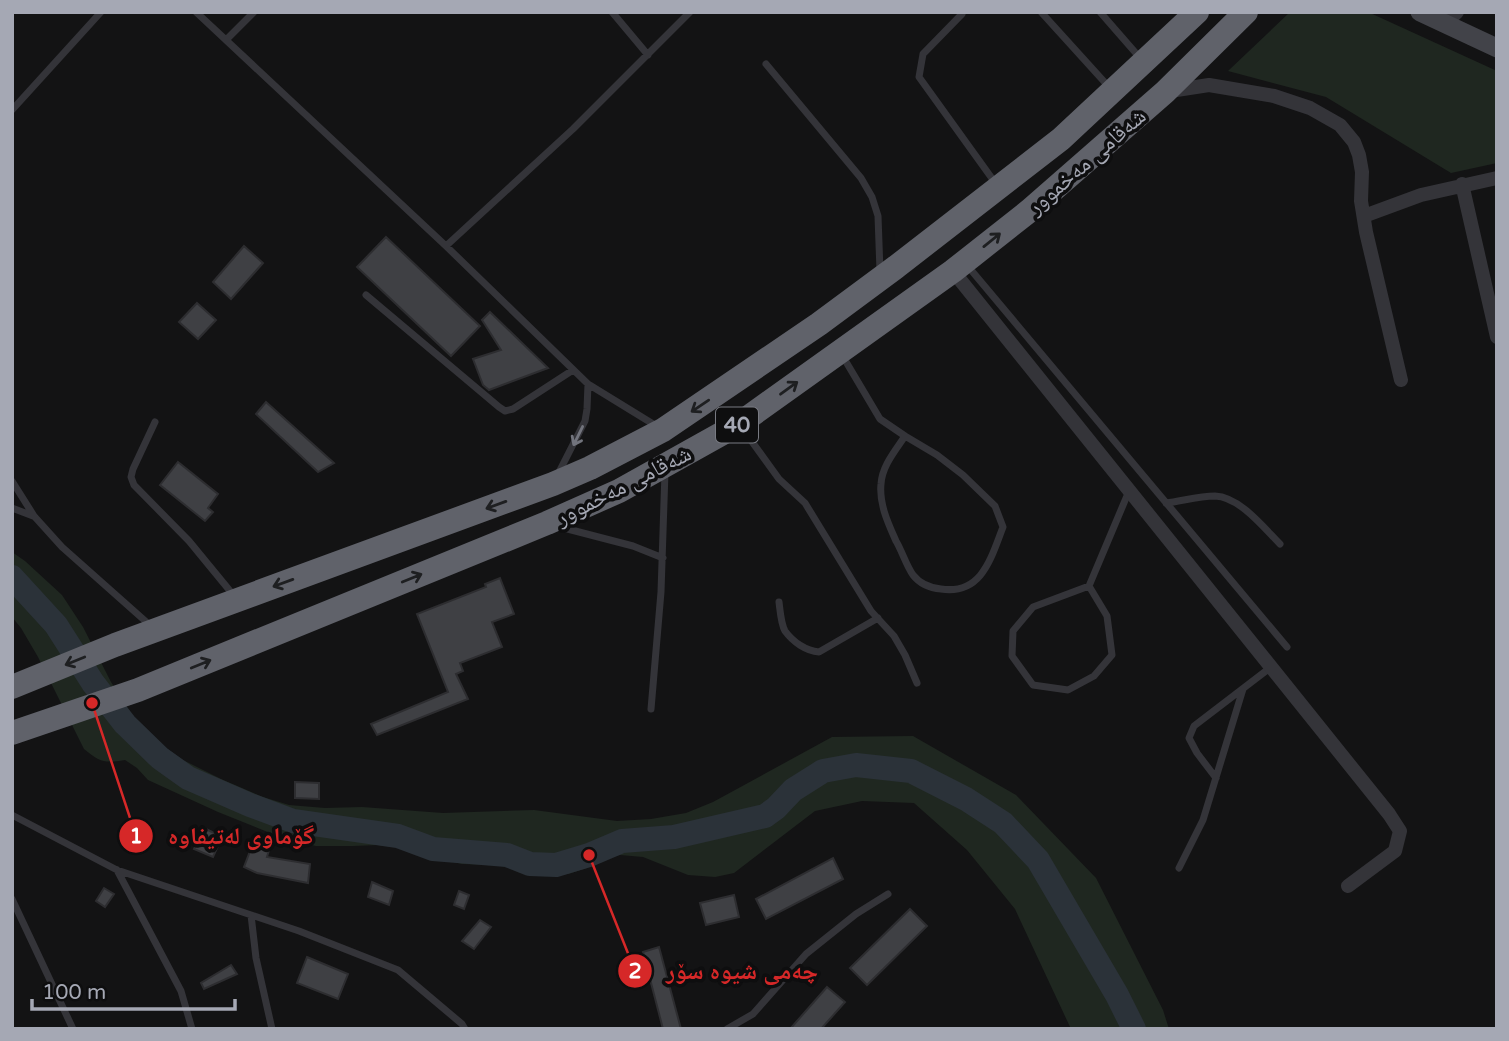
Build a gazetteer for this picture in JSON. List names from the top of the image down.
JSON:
{
  "streets": {
    "highway": ["شەقامی مەخموور", "40"]
  },
  "places": ["گۆماوی له‌تیفاوه‌", "چەمی شیوە سۆر"],
  "scale_bar": "100 m"
}
